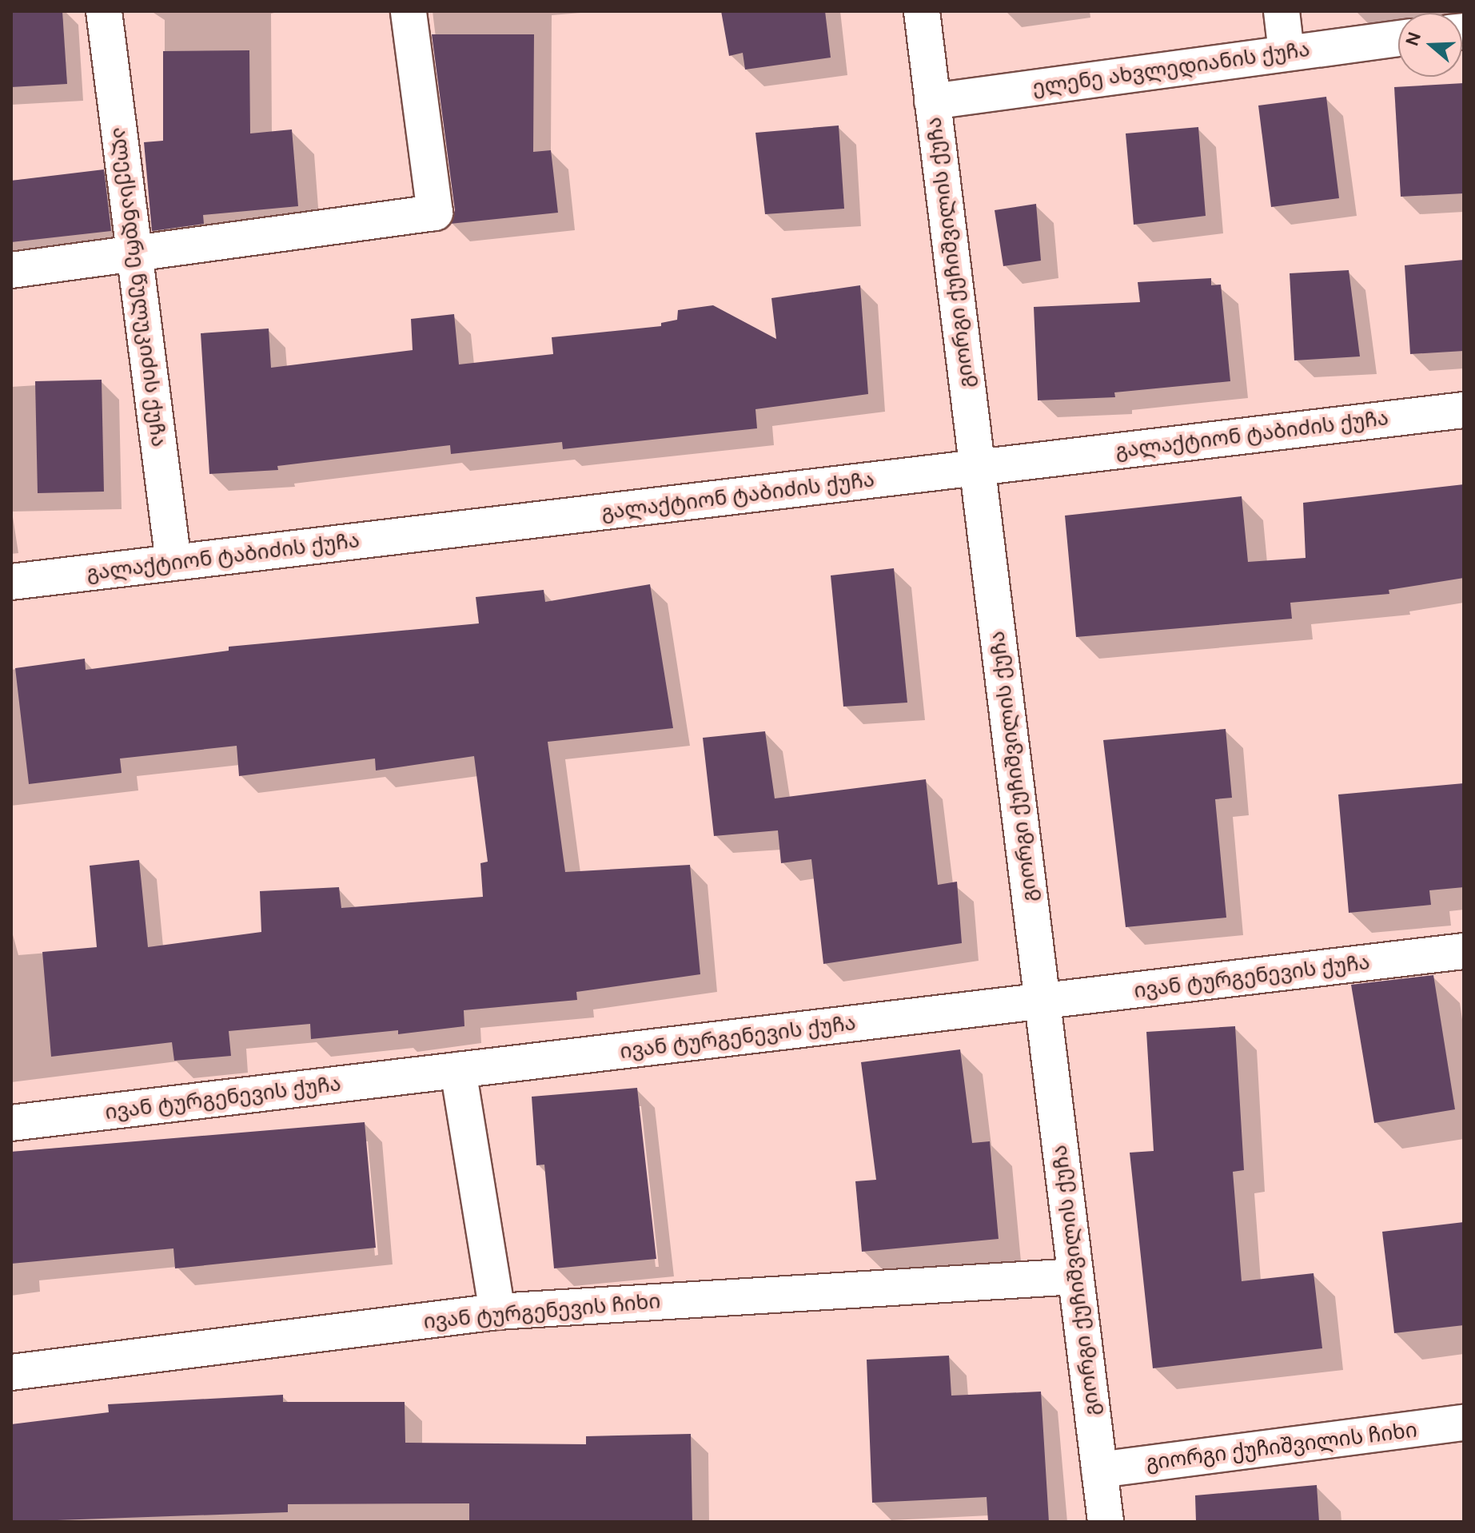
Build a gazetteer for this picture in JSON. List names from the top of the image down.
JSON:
{
  "streets": {
    "street": [
      "ელენე ახვლედიანის ქუჩა",
      "გიორგი ქუჩიშვილის ქუჩა",
      "ალექსანდრე წულუკიძის ქუჩა",
      "გალაქტიონ ტაბიძის ქუჩა",
      "ივან ტურგენევის ქუჩა",
      "ივან ტურგენევის ჩიხი",
      "გიორგი ქუჩიშვილის ჩიხი"
    ]
  },
  "crossings": [
    ["ელენე ახვლედიანის ქუჩა", "გიორგი ქუჩიშვილის ქუჩა"],
    ["გიორგი ქუჩიშვილის ქუჩა", "გალაქტიონ ტაბიძის ქუჩა"],
    ["გიორგი ქუჩიშვილის ქუჩა", "ივან ტურგენევის ქუჩა"],
    ["გიორგი ქუჩიშვილის ქუჩა", "ივან ტურგენევის ჩიხი"],
    ["გიორგი ქუჩიშვილის ქუჩა", "გიორგი ქუჩიშვილის ჩიხი"],
    ["ალექსანდრე წულუკიძის ქუჩა", "გალაქტიონ ტაბიძის ქუჩა"]
  ],
  "north": "left"
}
